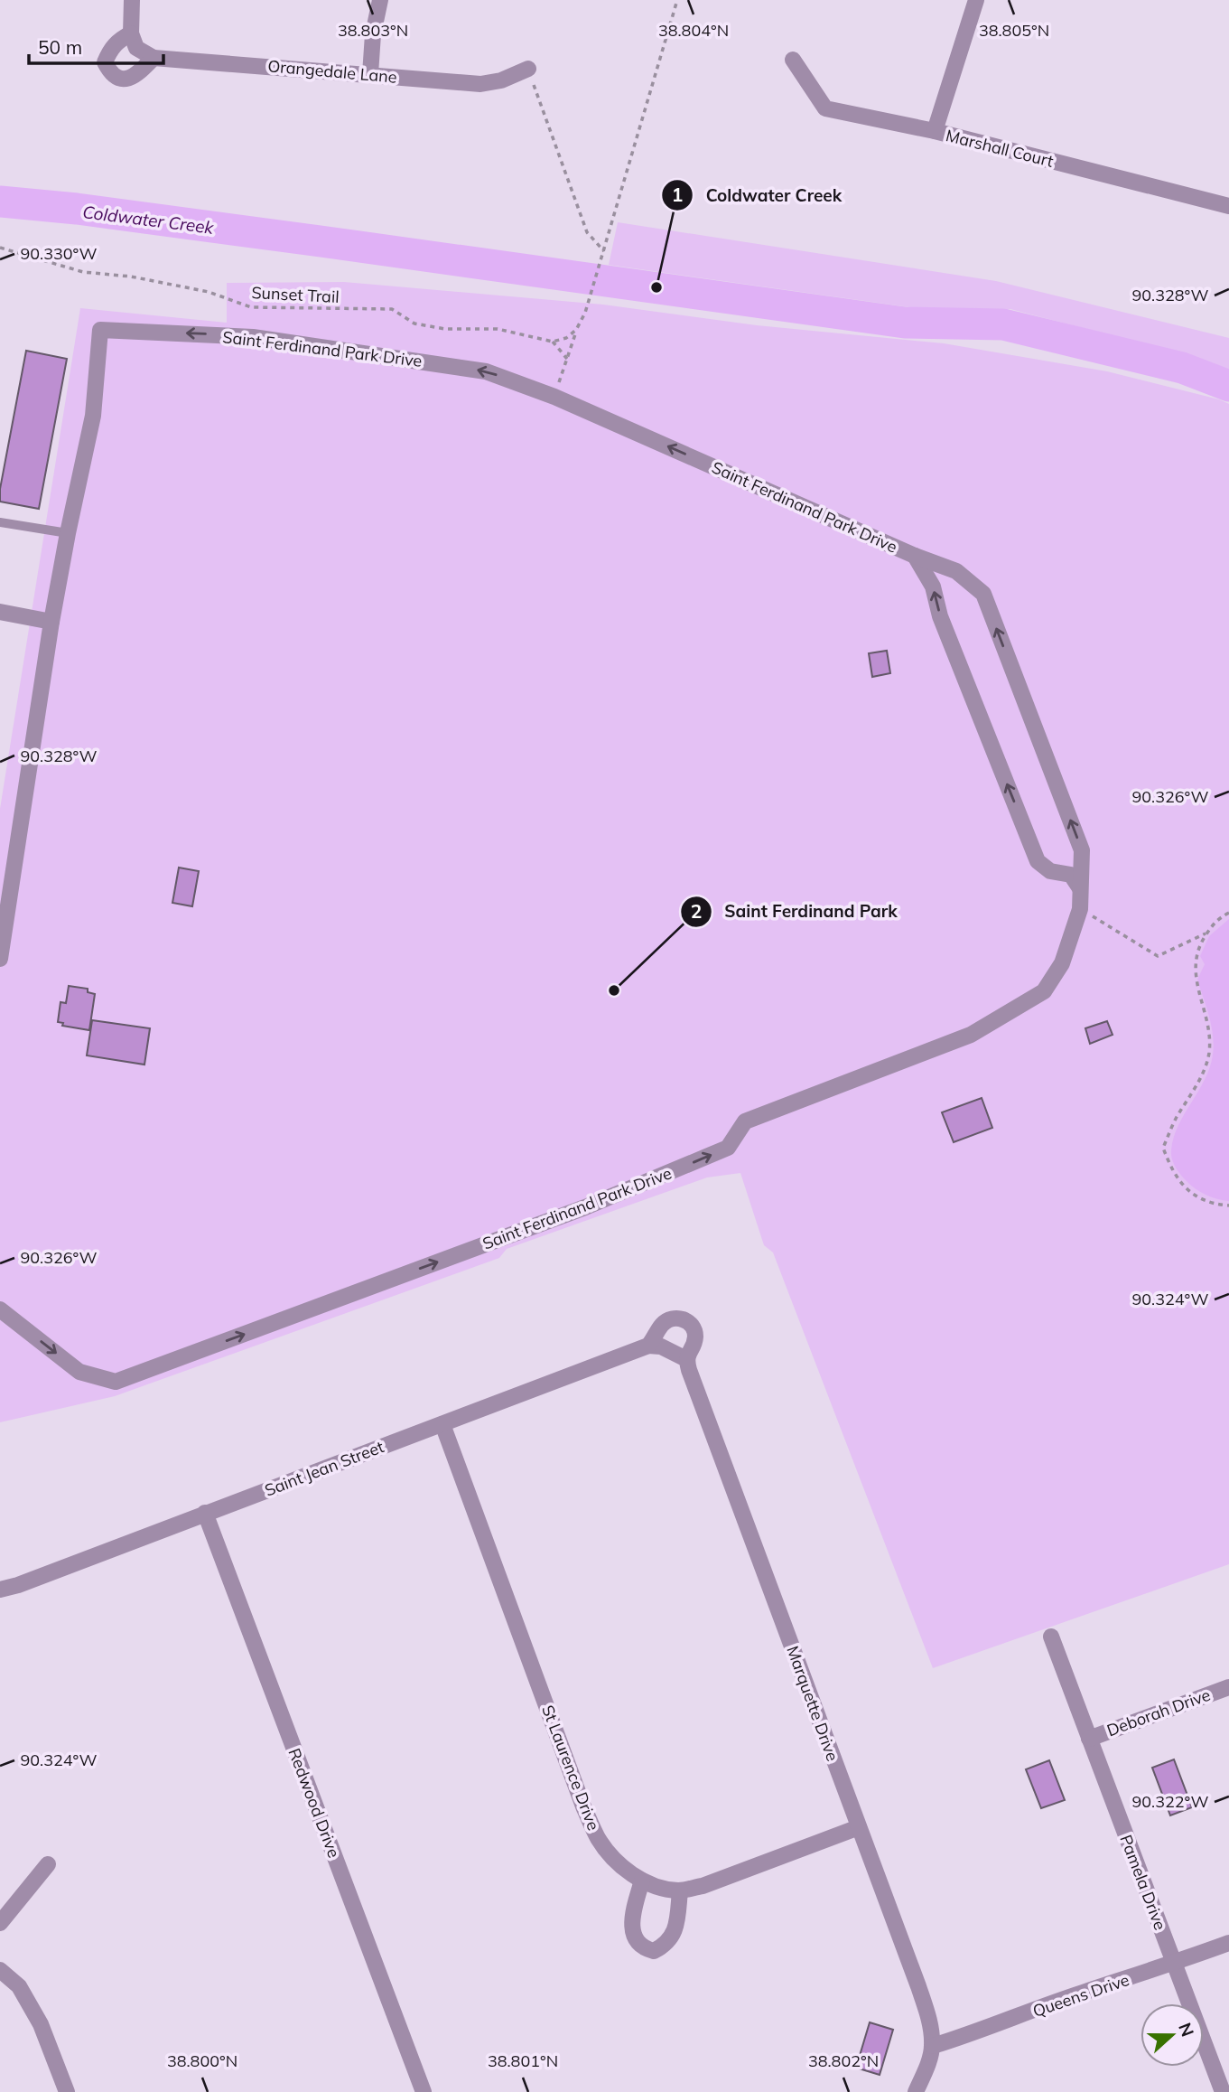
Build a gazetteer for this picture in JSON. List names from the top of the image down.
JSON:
{
  "streets": {
    "street": [
      "Orangedale Lane",
      "Marshall Court",
      "Saint Ferdinand Park Drive",
      "Saint Jean Street",
      "Marquette Drive",
      "Deborah Drive",
      "St Laurence Drive",
      "Redwood Drive",
      "Pamela Drive",
      "Queens Drive"
    ],
    "path": ["Sunset Trail"]
  },
  "crossings": [
    ["Saint Jean Street", "St Laurence Drive"],
    ["Saint Jean Street", "Redwood Drive"],
    ["Marquette Drive", "St Laurence Drive"],
    ["Marquette Drive", "Queens Drive"],
    ["Deborah Drive", "Pamela Drive"],
    ["Pamela Drive", "Queens Drive"]
  ],
  "water": ["Coldwater Creek"],
  "places": ["Coldwater Creek", "Saint Ferdinand Park"],
  "scale_bar": "50 m",
  "north": "right",
  "coordinates": [
    "38.804°N",
    "38.803°N",
    "38.805°N",
    "90.330°W",
    "90.328°W",
    "90.326°W",
    "90.324°W",
    "90.322°W",
    "38.800°N",
    "38.801°N",
    "38.802°N"
  ]
}
